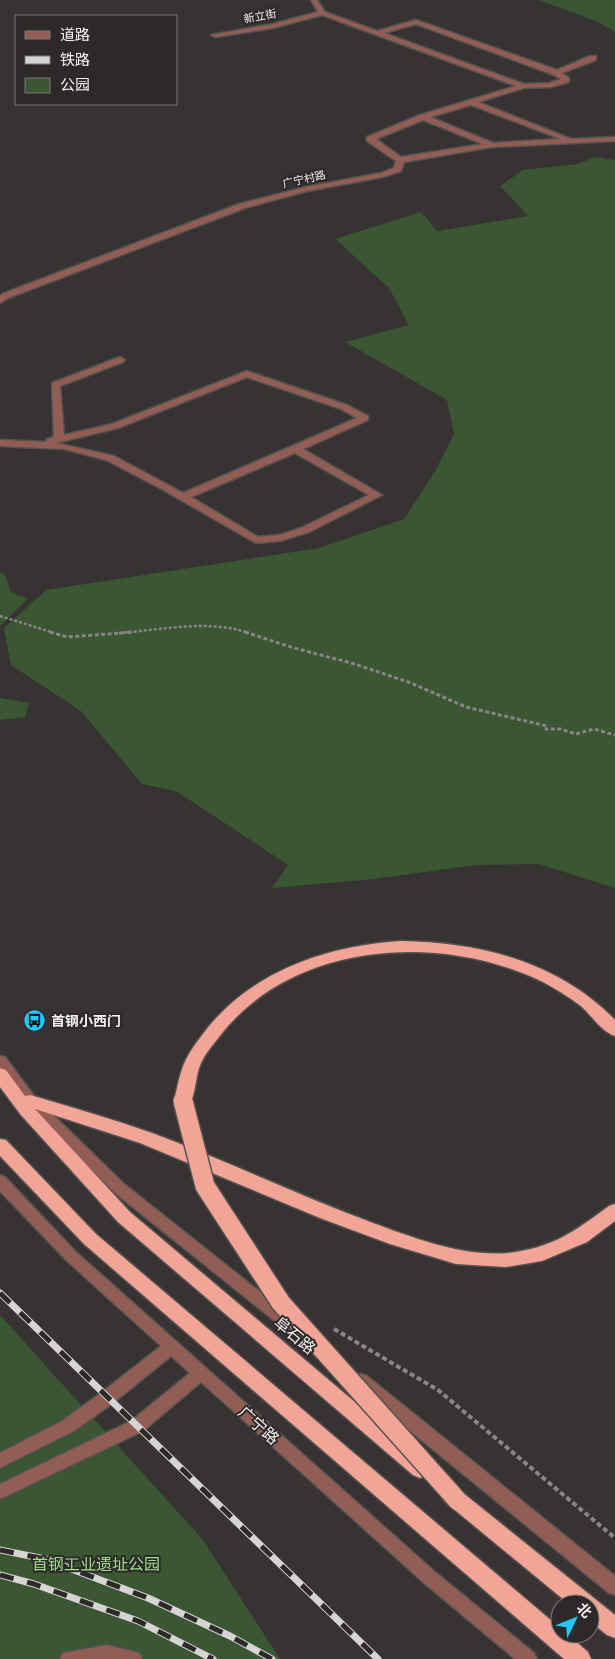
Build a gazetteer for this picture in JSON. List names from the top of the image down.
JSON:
{
  "streets": {
    "highway": ["阜石路"],
    "street": ["新立街", "广宁村路", "广宁路"]
  },
  "parks": ["首钢工业遗址公园"],
  "places": {
    "bus stop": ["首钢小西门"]
  },
  "legend": ["道路", "铁路", "公园"],
  "north": "top right"
}
